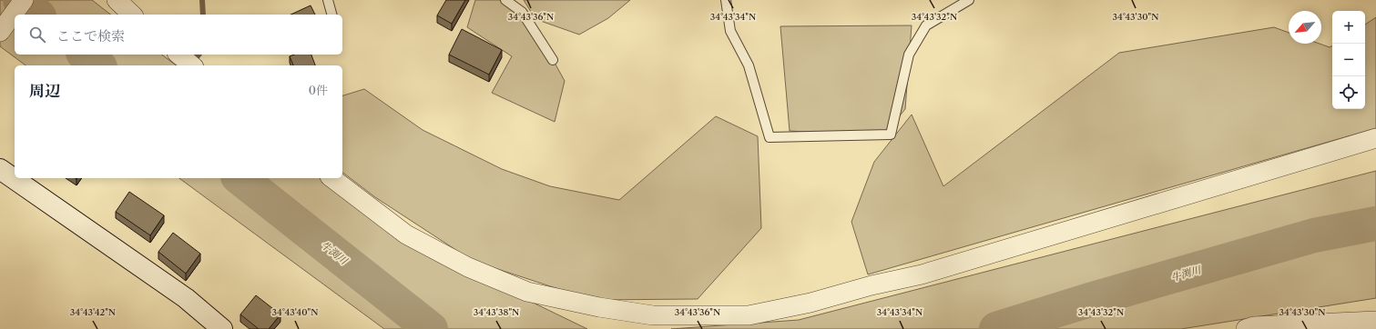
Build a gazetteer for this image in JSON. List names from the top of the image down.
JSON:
{
  "water": ["牛渕川"],
  "north": "bottom left",
  "page": {
    "map_buttons": ["+", "−"],
    "search": "ここで検索",
    "heading": ["周辺", "0件"]
  },
  "coordinates": [
    "34°43'36\"N",
    "34°43'34\"N",
    "34°43'32\"N",
    "34°43'30\"N",
    "34°43'42\"N",
    "34°43'40\"N",
    "34°43'38\"N"
  ]
}
